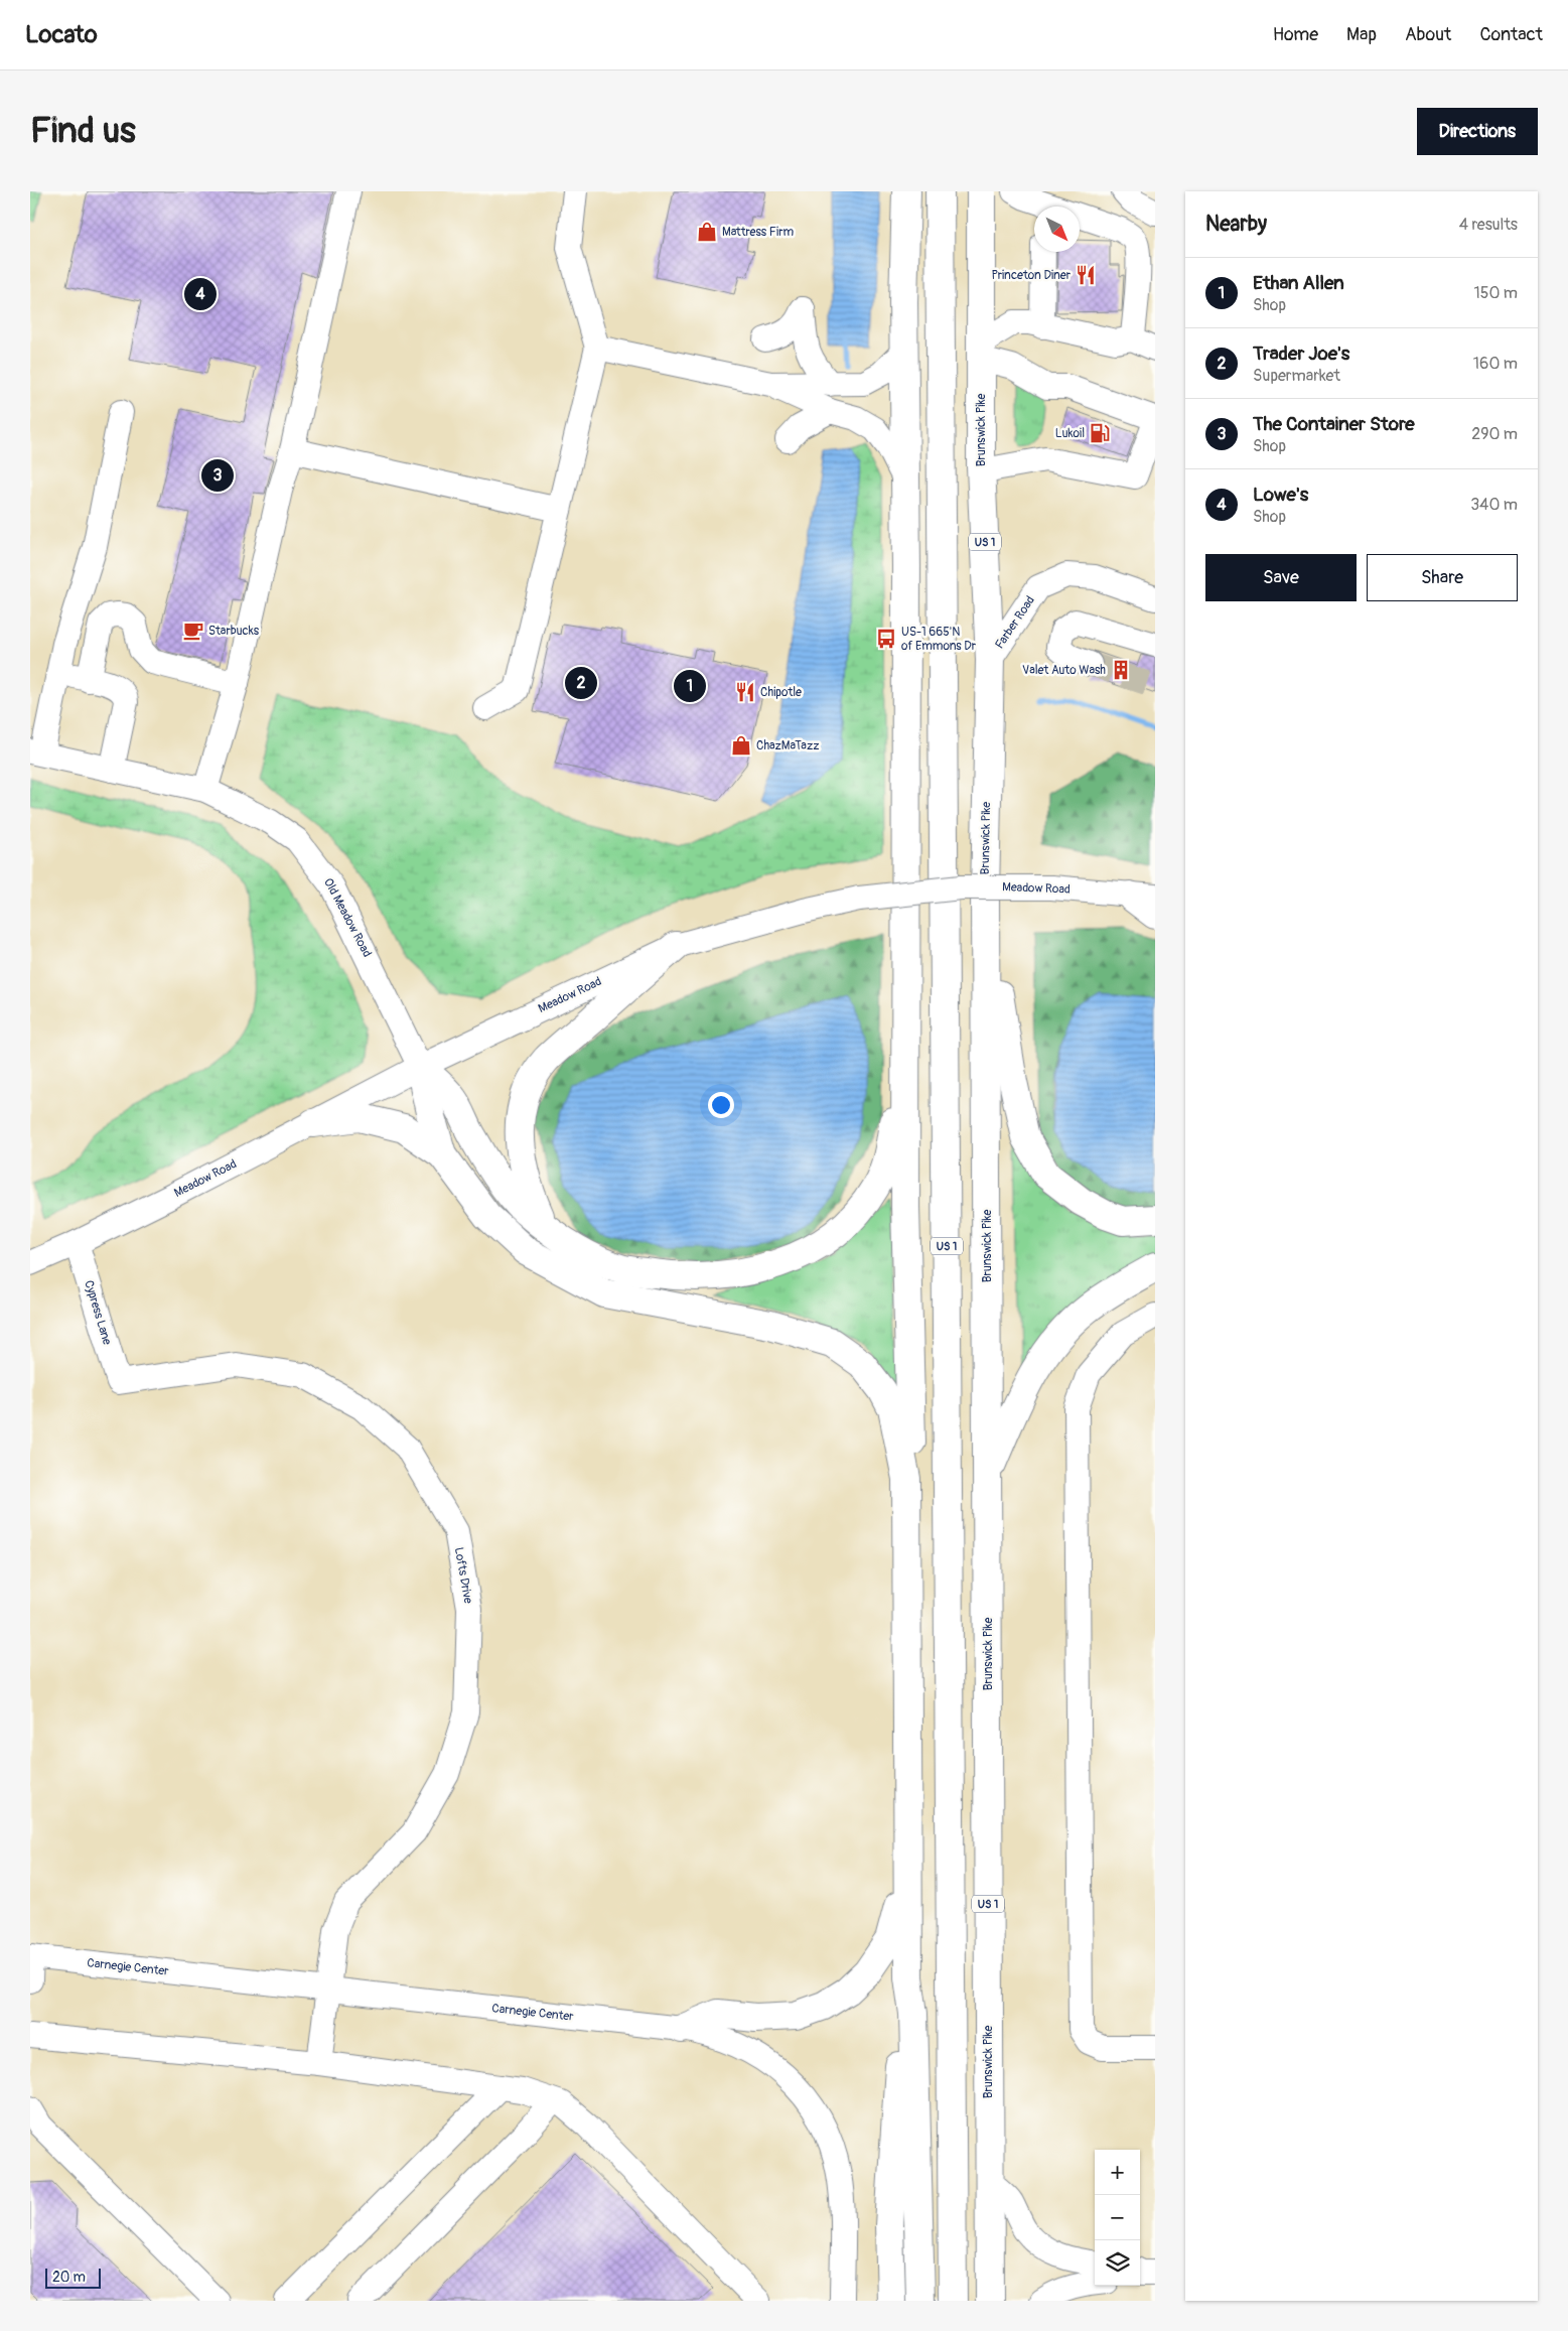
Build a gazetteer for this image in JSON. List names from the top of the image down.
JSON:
{
  "streets": {
    "highway": ["Brunswick Pike", "US 1"],
    "street": [
      "Farber Road",
      "Meadow Road",
      "Old Meadow Road",
      "Cypress Lane",
      "Lofts Drive",
      "Carnegie Center"
    ]
  },
  "crossings": [
    ["Brunswick Pike", "Farber Road"],
    ["Meadow Road", "Old Meadow Road"],
    ["Meadow Road", "Cypress Lane"],
    ["Cypress Lane", "Lofts Drive"],
    ["Lofts Drive", "Carnegie Center"]
  ],
  "places": {
    "shop": ["Mattress Firm", "ChazMaTazz"],
    "restaurant": ["Princeton Diner", "Chipotle"],
    "fuel station": ["Lukoil"],
    "cafe": ["Starbucks"],
    "bus stop": ["US-1 665'N of Emmons Dr"],
    "building": ["Valet Auto Wash"]
  },
  "scale_bar": "20 m",
  "north": "bottom right",
  "page": {
    "header": "Locato",
    "nav": [
      "Home",
      "Map",
      "About",
      "Contact"
    ],
    "buttons": [
      "Directions",
      ["Save", "Share"]
    ],
    "title": "Find us",
    "heading": ["Nearby", "4 results"],
    "list": [
      {
        "mark": "1",
        "name": "Ethan Allen",
        "note": "Shop",
        "value": "150 m"
      },
      {
        "mark": "2",
        "name": "Trader Joe's",
        "note": "Supermarket",
        "value": "160 m"
      },
      {
        "mark": "3",
        "name": "The Container Store",
        "note": "Shop",
        "value": "290 m"
      },
      {
        "mark": "4",
        "name": "Lowe's",
        "note": "Shop",
        "value": "340 m"
      }
    ],
    "pins": [
      "4",
      "3",
      "2",
      "1"
    ],
    "map_buttons": ["+", "−"],
    "scale": "20 m"
  }
}
